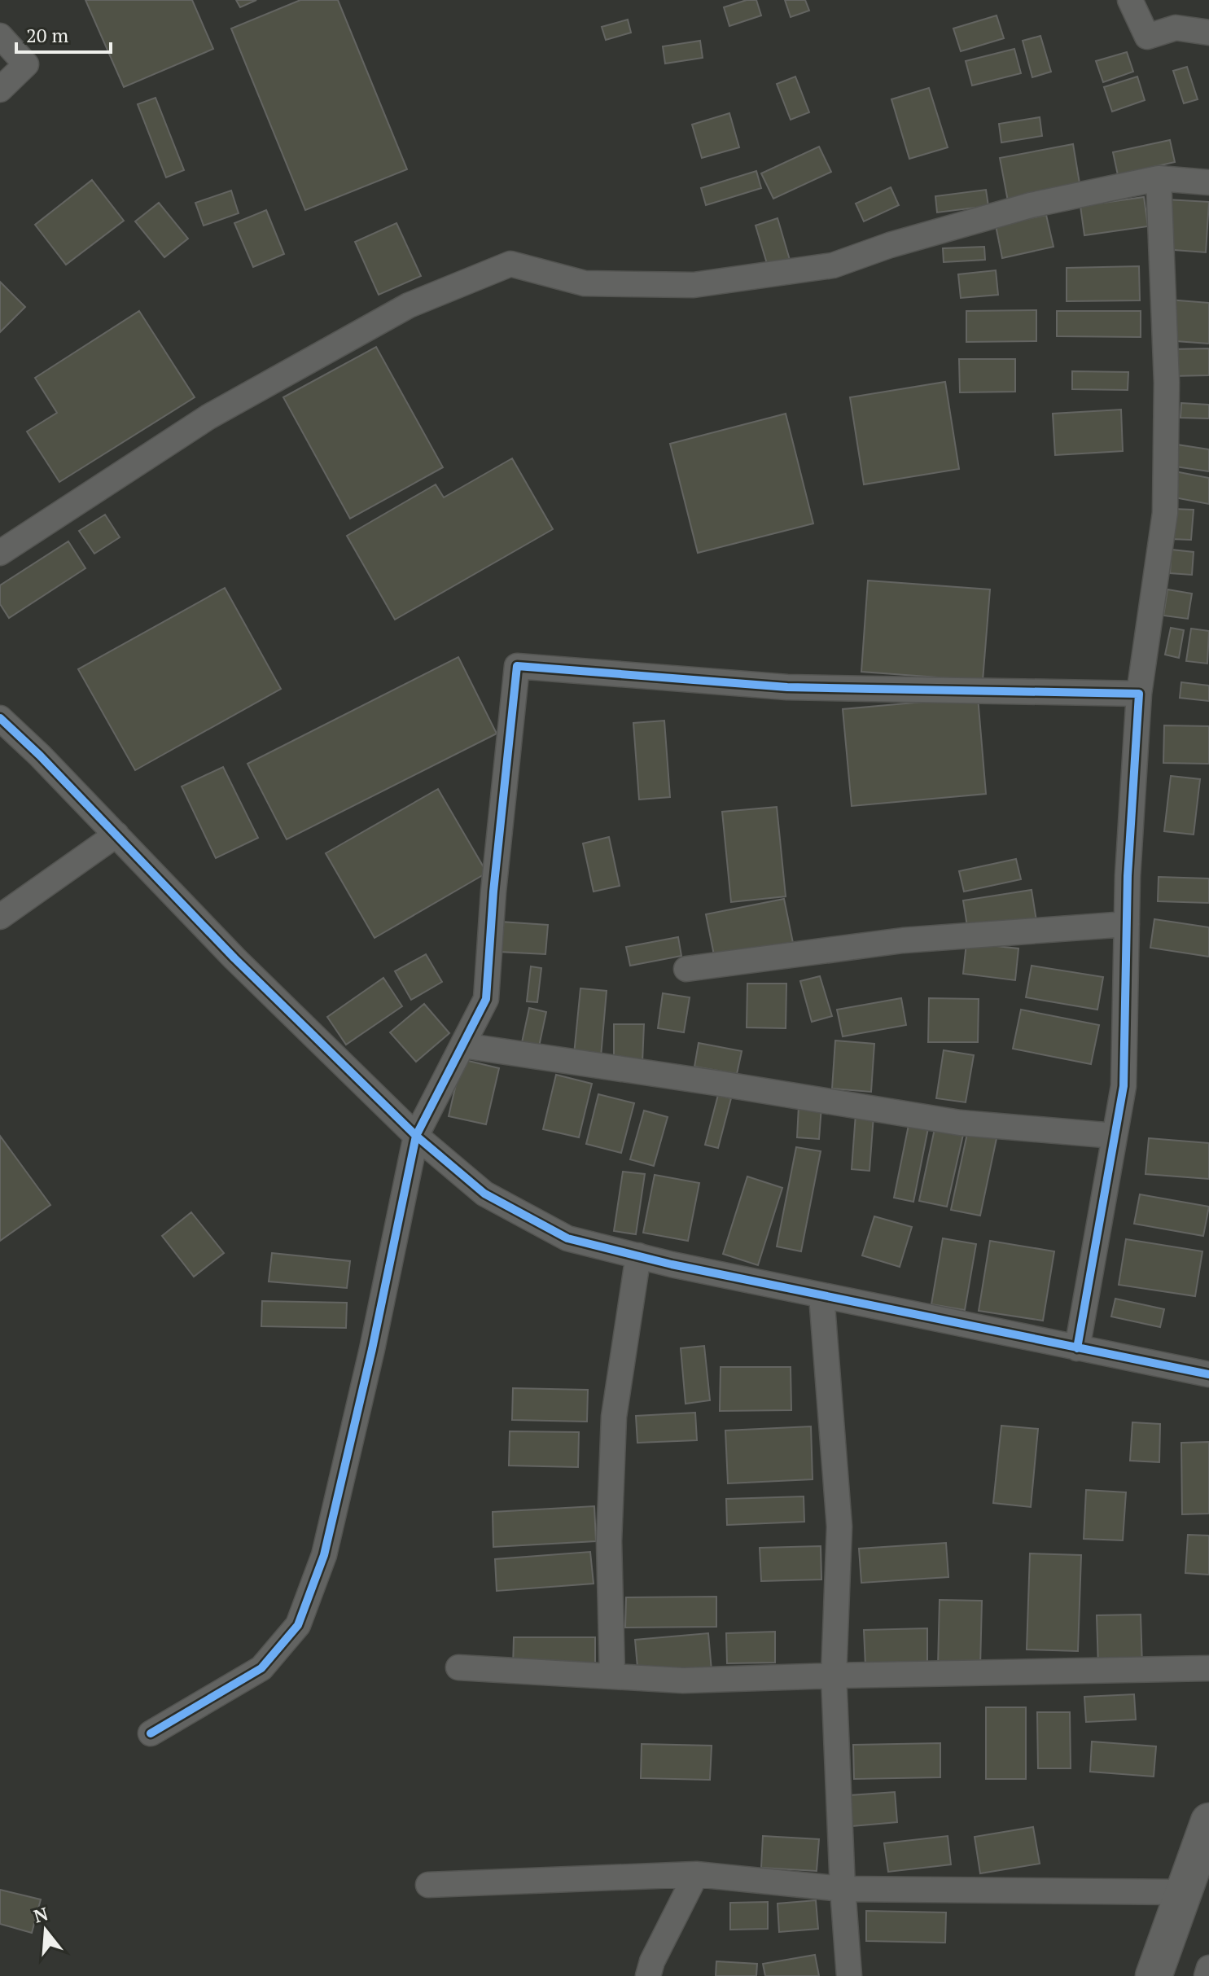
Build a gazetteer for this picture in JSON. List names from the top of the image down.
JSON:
{
  "scale_bar": "20 m",
  "north": "top"
}
